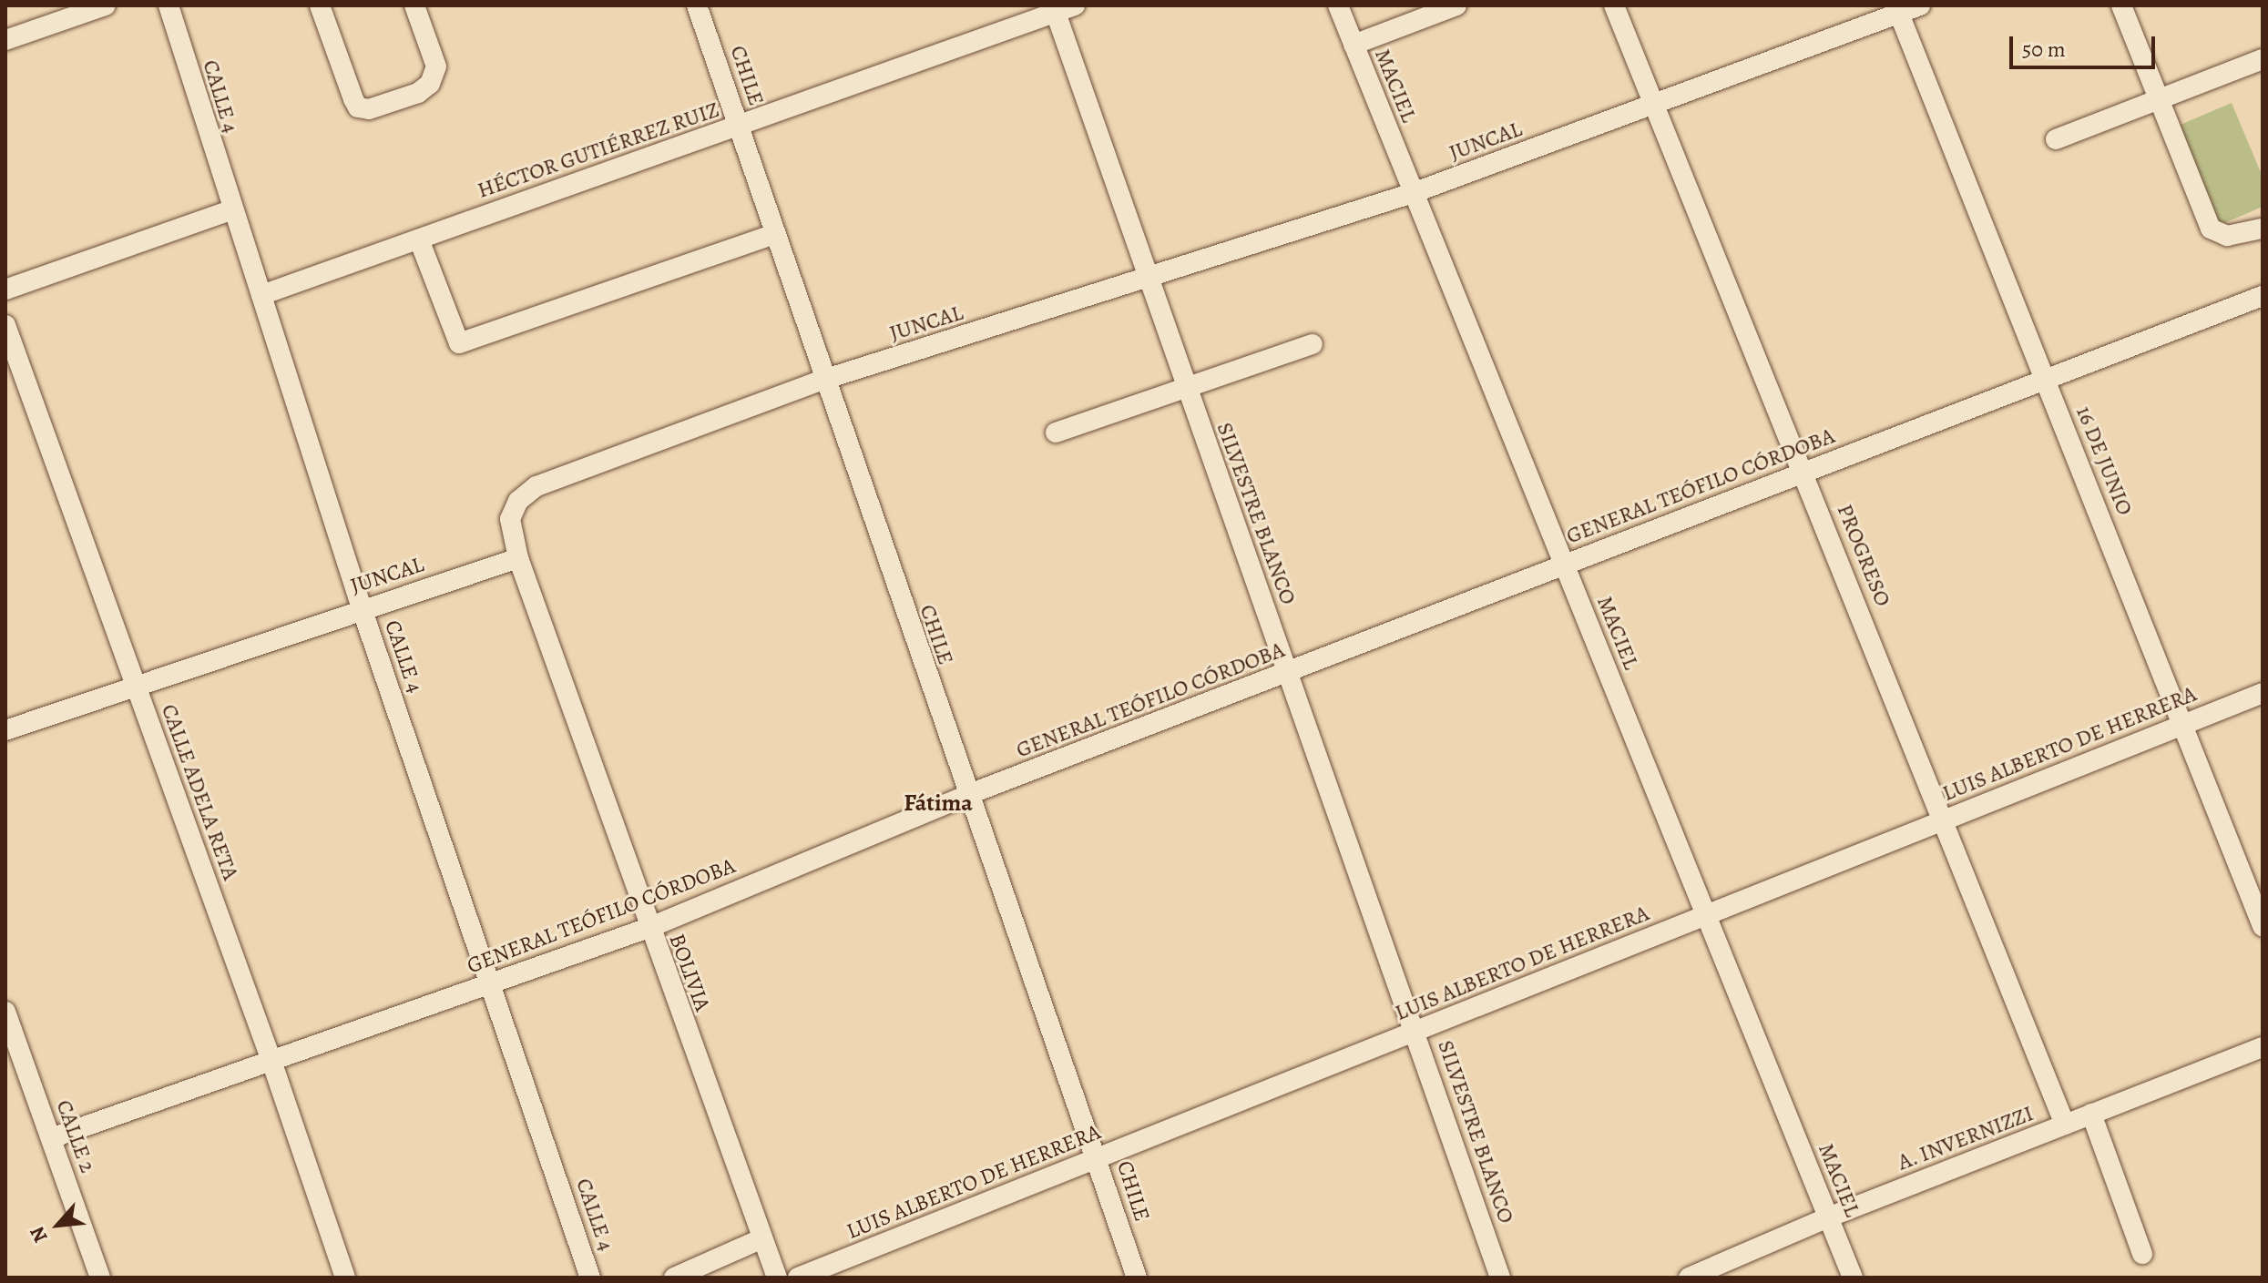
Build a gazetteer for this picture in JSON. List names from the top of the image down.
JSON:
{
  "streets": {
    "street": [
      "CHILE",
      "MACIEL",
      "CALLE 4",
      "JUNCAL",
      "HÉCTOR GUTIÉRREZ RUIZ",
      "16 DE JUNIO",
      "GENERAL TEÓFILO CÓRDOBA",
      "SILVESTRE BLANCO",
      "PROGRESO",
      "LUIS ALBERTO DE HERRERA",
      "CALLE ADELA RETA",
      "BOLIVIA",
      "CALLE 2",
      "A. INVERNIZZI"
    ]
  },
  "crossings": [
    ["CHILE", "JUNCAL"],
    ["CHILE", "HÉCTOR GUTIÉRREZ RUIZ"],
    ["CHILE", "GENERAL TEÓFILO CÓRDOBA"],
    ["CHILE", "LUIS ALBERTO DE HERRERA"],
    ["MACIEL", "JUNCAL"],
    ["MACIEL", "GENERAL TEÓFILO CÓRDOBA"],
    ["MACIEL", "LUIS ALBERTO DE HERRERA"],
    ["MACIEL", "A. INVERNIZZI"],
    ["CALLE 4", "JUNCAL"],
    ["CALLE 4", "HÉCTOR GUTIÉRREZ RUIZ"],
    ["CALLE 4", "GENERAL TEÓFILO CÓRDOBA"],
    ["JUNCAL", "16 DE JUNIO"],
    ["JUNCAL", "SILVESTRE BLANCO"],
    ["JUNCAL", "PROGRESO"],
    ["JUNCAL", "CALLE ADELA RETA"],
    ["JUNCAL", "BOLIVIA"],
    ["HÉCTOR GUTIÉRREZ RUIZ", "SILVESTRE BLANCO"],
    ["16 DE JUNIO", "GENERAL TEÓFILO CÓRDOBA"],
    ["16 DE JUNIO", "LUIS ALBERTO DE HERRERA"],
    ["GENERAL TEÓFILO CÓRDOBA", "SILVESTRE BLANCO"],
    ["GENERAL TEÓFILO CÓRDOBA", "PROGRESO"],
    ["GENERAL TEÓFILO CÓRDOBA", "CALLE ADELA RETA"],
    ["GENERAL TEÓFILO CÓRDOBA", "BOLIVIA"],
    ["GENERAL TEÓFILO CÓRDOBA", "CALLE 2"],
    ["SILVESTRE BLANCO", "LUIS ALBERTO DE HERRERA"],
    ["PROGRESO", "LUIS ALBERTO DE HERRERA"],
    ["PROGRESO", "A. INVERNIZZI"]
  ],
  "districts": ["Fátima"],
  "scale_bar": "50 m",
  "north": "bottom left"
}
